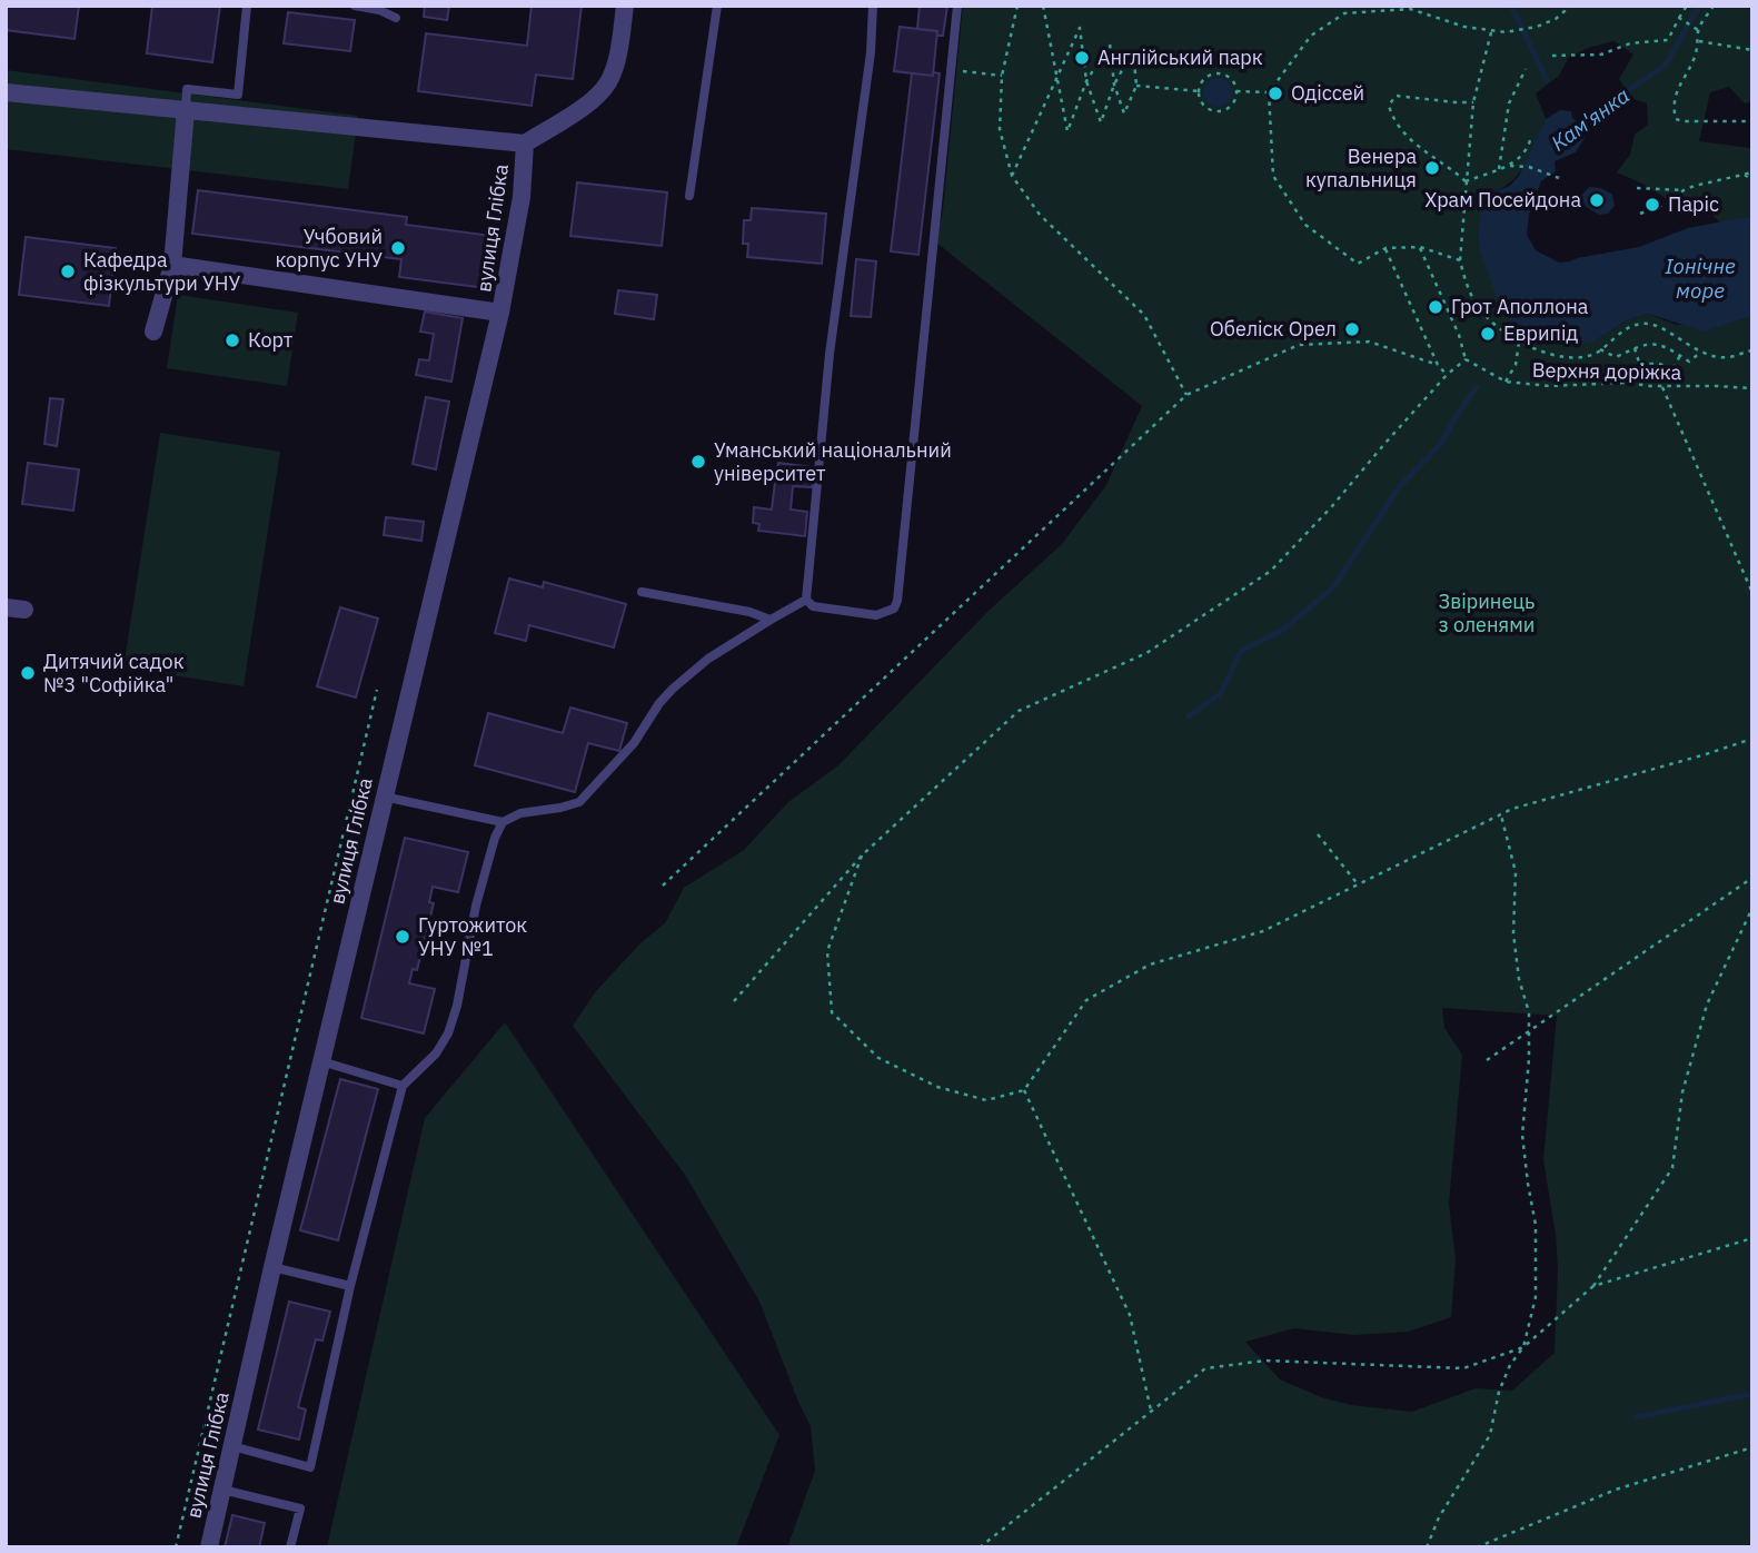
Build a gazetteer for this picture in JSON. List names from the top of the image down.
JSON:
{
  "streets": {
    "street": ["вулиця Глібка"],
    "path": ["Верхня доріжка"]
  },
  "water": ["Кам'янка", "Іонічне море"],
  "parks": ["Звіринець з оленями"],
  "places": [
    "Англійський парк",
    "Одіссей",
    "Венера купальниця",
    "Храм Посейдона",
    "Паріс",
    "Учбовий корпус УНУ",
    "Кафедра фізкультури УНУ",
    "Грот Аполлона",
    "Обеліск Орел",
    "Еврипід",
    "Корт",
    "Уманський національний університет",
    "Дитячий садок №3 \"Софійка\"",
    "Гуртожиток УНУ №1"
  ]
}
